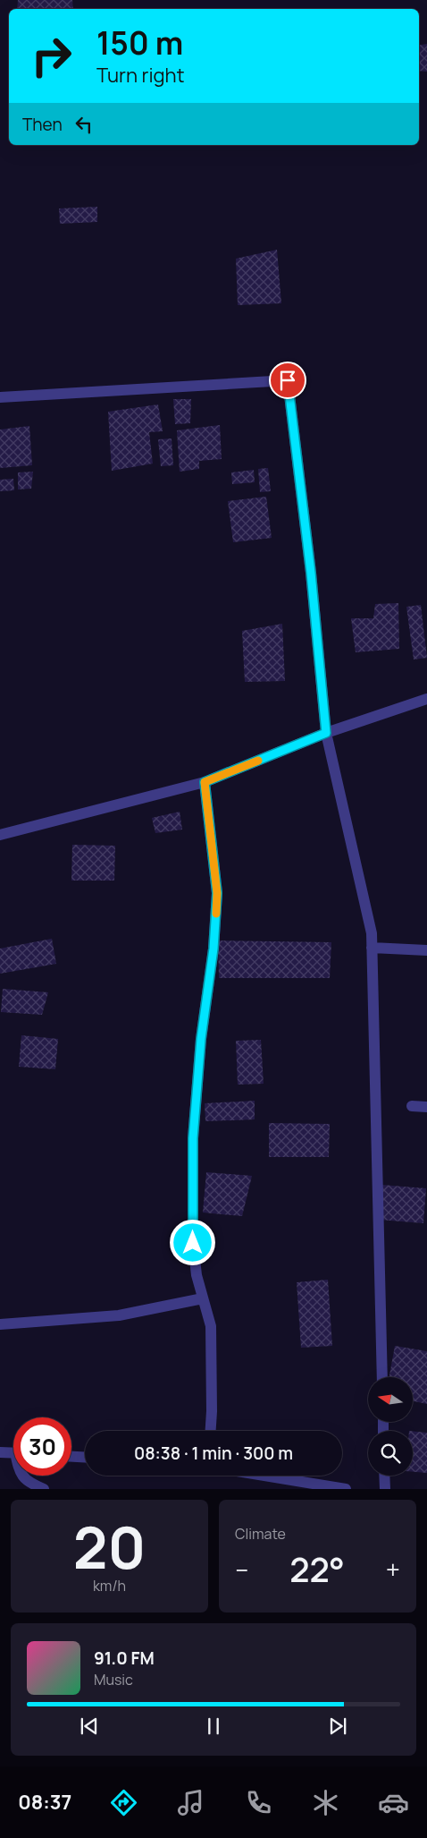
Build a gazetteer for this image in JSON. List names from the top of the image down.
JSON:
{
  "north": "left",
  "page": {
    "turn": ["150 m", "Turn right"],
    "then": "Then",
    "limit": "30",
    "trip": "08:38 · 1 min · 300 m",
    "tile": [
      ["20", "km/h"],
      "Climate"
    ],
    "heat": ["−", "22°", "+"],
    "song": ["91.0 FM", "Music"],
    "tabs": "08:37"
  }
}
